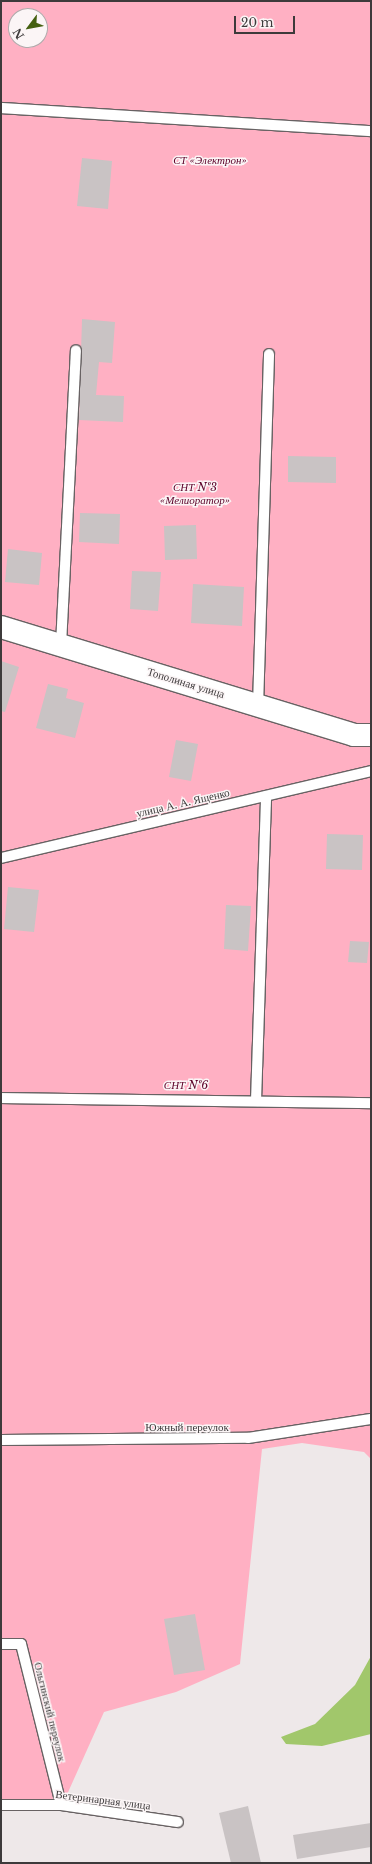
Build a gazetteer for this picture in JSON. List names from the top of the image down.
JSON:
{
  "streets": {
    "street": ["Тополиная улица"],
    "lane": [
      "улица А. А. Ященко",
      "Южный переулок",
      "Ольгинский переулок",
      "Ветеринарная улица"
    ]
  },
  "crossings": [
    ["Ольгинский переулок", "Ветеринарная улица"]
  ],
  "parks": ["СТ «Электрон»", "СНТ №3 «Мелиоратор»", "СНТ №6"],
  "scale_bar": "20 m",
  "north": "bottom left"
}
